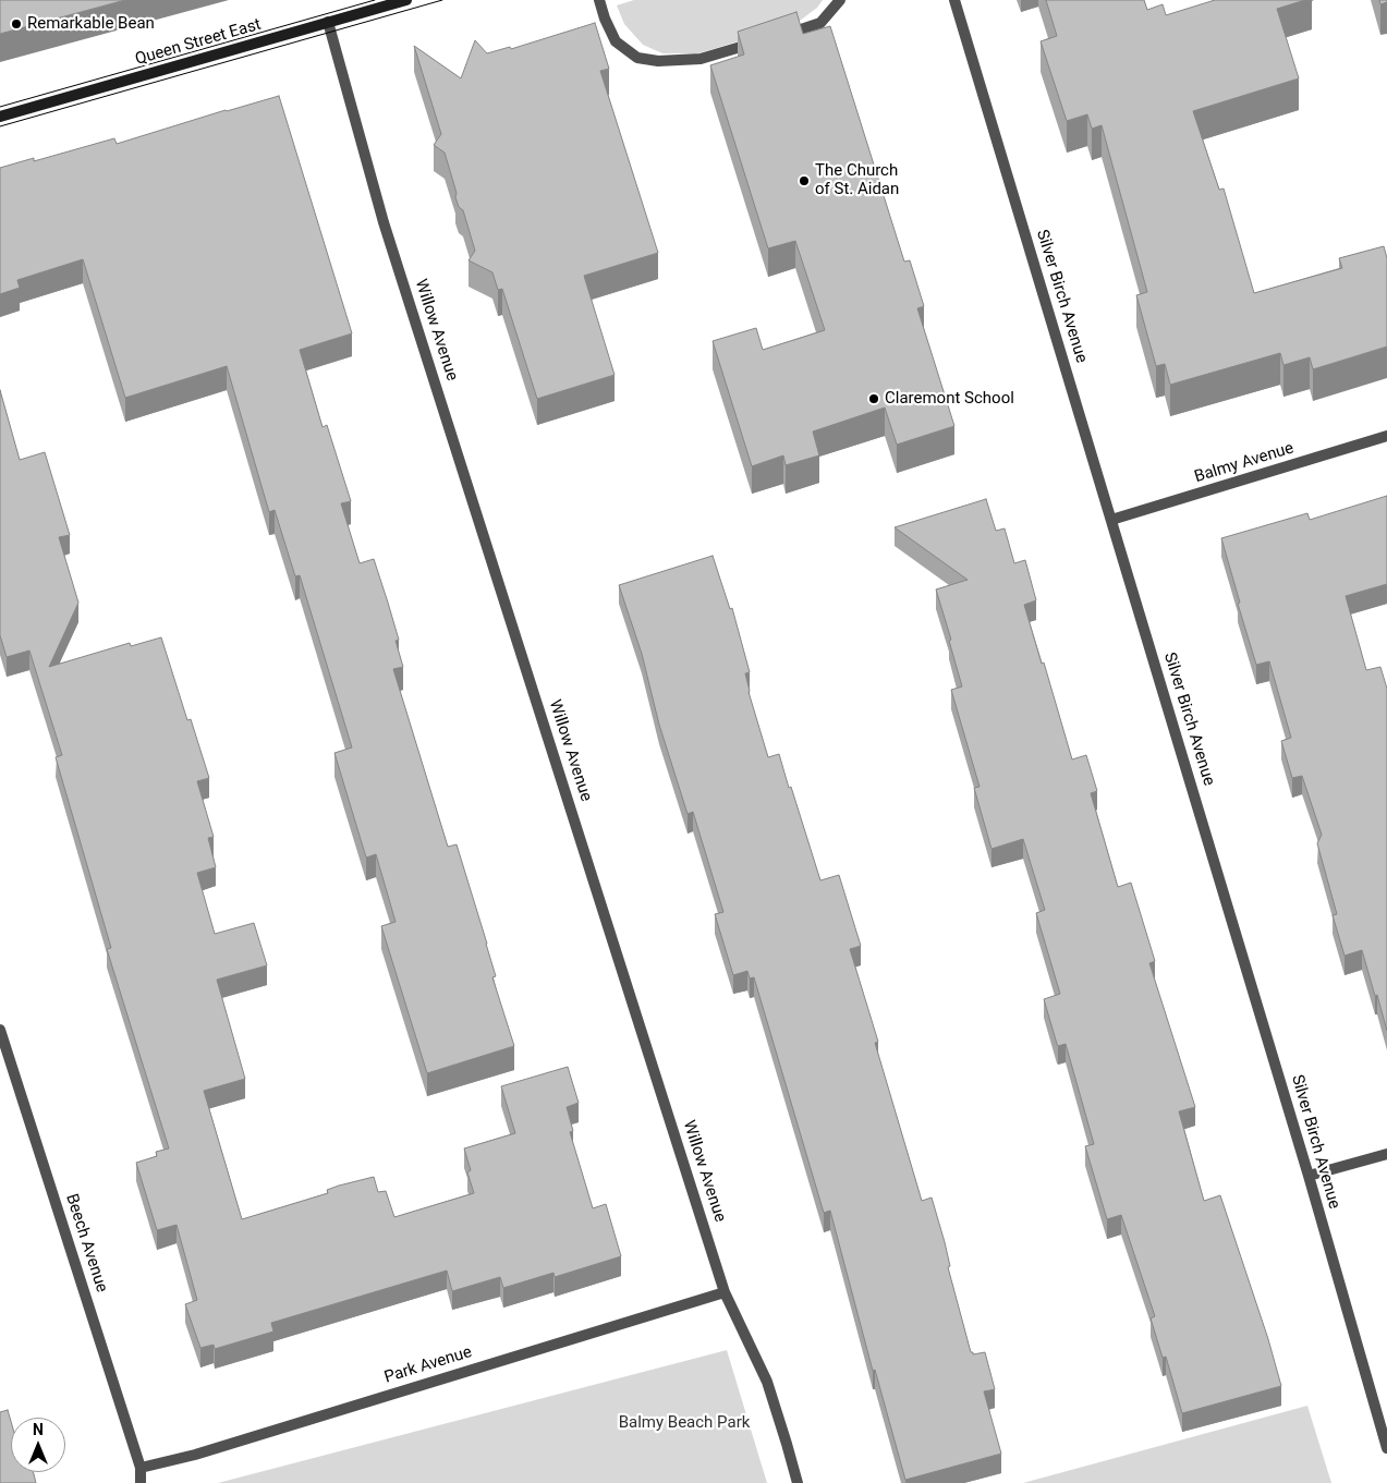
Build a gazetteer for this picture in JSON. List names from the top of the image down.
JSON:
{
  "streets": {
    "main road": ["Queen Street East"],
    "street": [
      "Silver Birch Avenue",
      "Willow Avenue",
      "Balmy Avenue",
      "Beech Avenue",
      "Park Avenue"
    ]
  },
  "crossings": [
    ["Queen Street East", "Willow Avenue"],
    ["Silver Birch Avenue", "Balmy Avenue"],
    ["Willow Avenue", "Park Avenue"],
    ["Beech Avenue", "Park Avenue"]
  ],
  "parks": ["Balmy Beach Park"],
  "places": ["Remarkable Bean", "The Church of St. Aidan", "Claremont School"],
  "north": "top"
}
